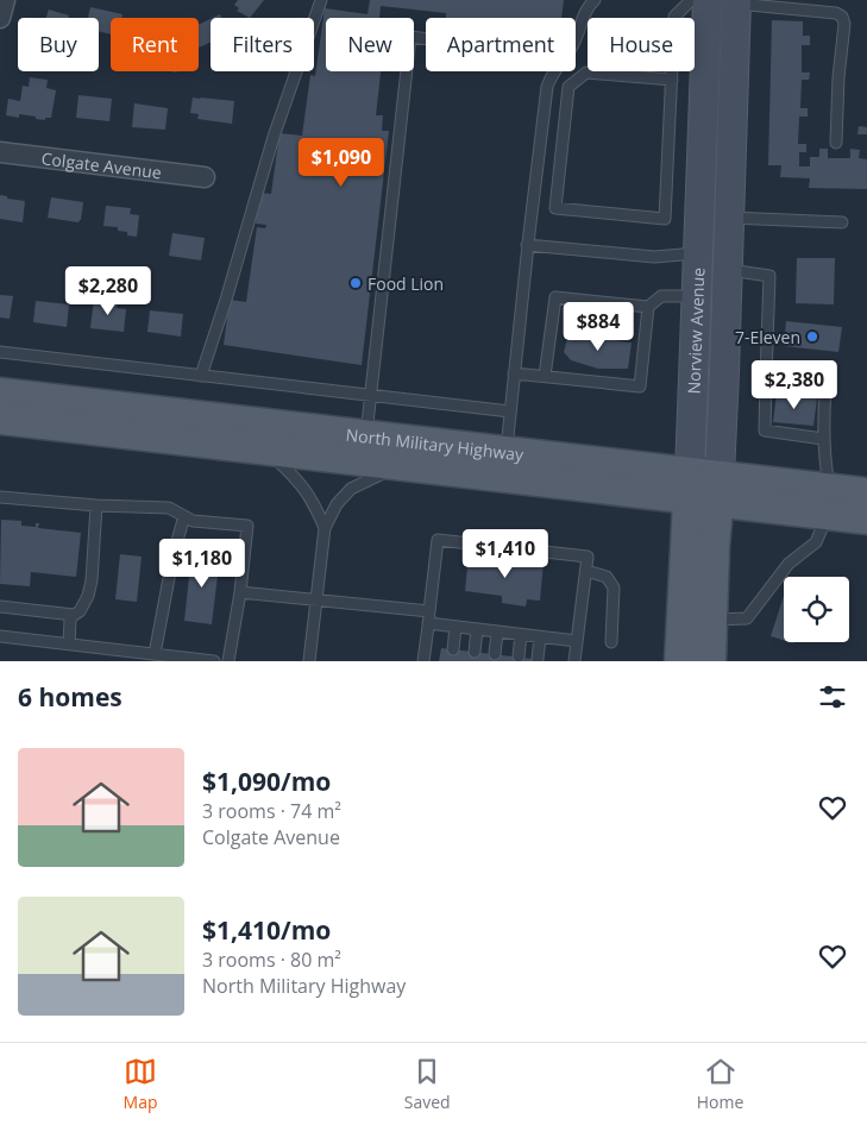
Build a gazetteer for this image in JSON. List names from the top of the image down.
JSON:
{
  "streets": {
    "main road": ["Norview Avenue", "North Military Highway"],
    "street": ["Colgate Avenue"]
  },
  "crossings": [
    ["Norview Avenue", "North Military Highway"]
  ],
  "places": ["Food Lion", "7-Eleven"],
  "page": {
    "chip": [
      "Buy",
      "Rent",
      "Filters",
      "New",
      "Apartment",
      "House"
    ],
    "price": [
      "$1,090",
      "$2,280",
      "$884",
      "$2,380",
      "$1,410",
      "$1,180"
    ],
    "heading": "6 homes",
    "list": [
      {
        "name": "$1,090/mo",
        "note": "3 rooms · 74 m² · Colgate Avenue"
      },
      {
        "name": "$1,410/mo",
        "note": "3 rooms · 80 m² · North Military Highway"
      }
    ],
    "tabs": ["Map", "Saved", "Home"]
  }
}
